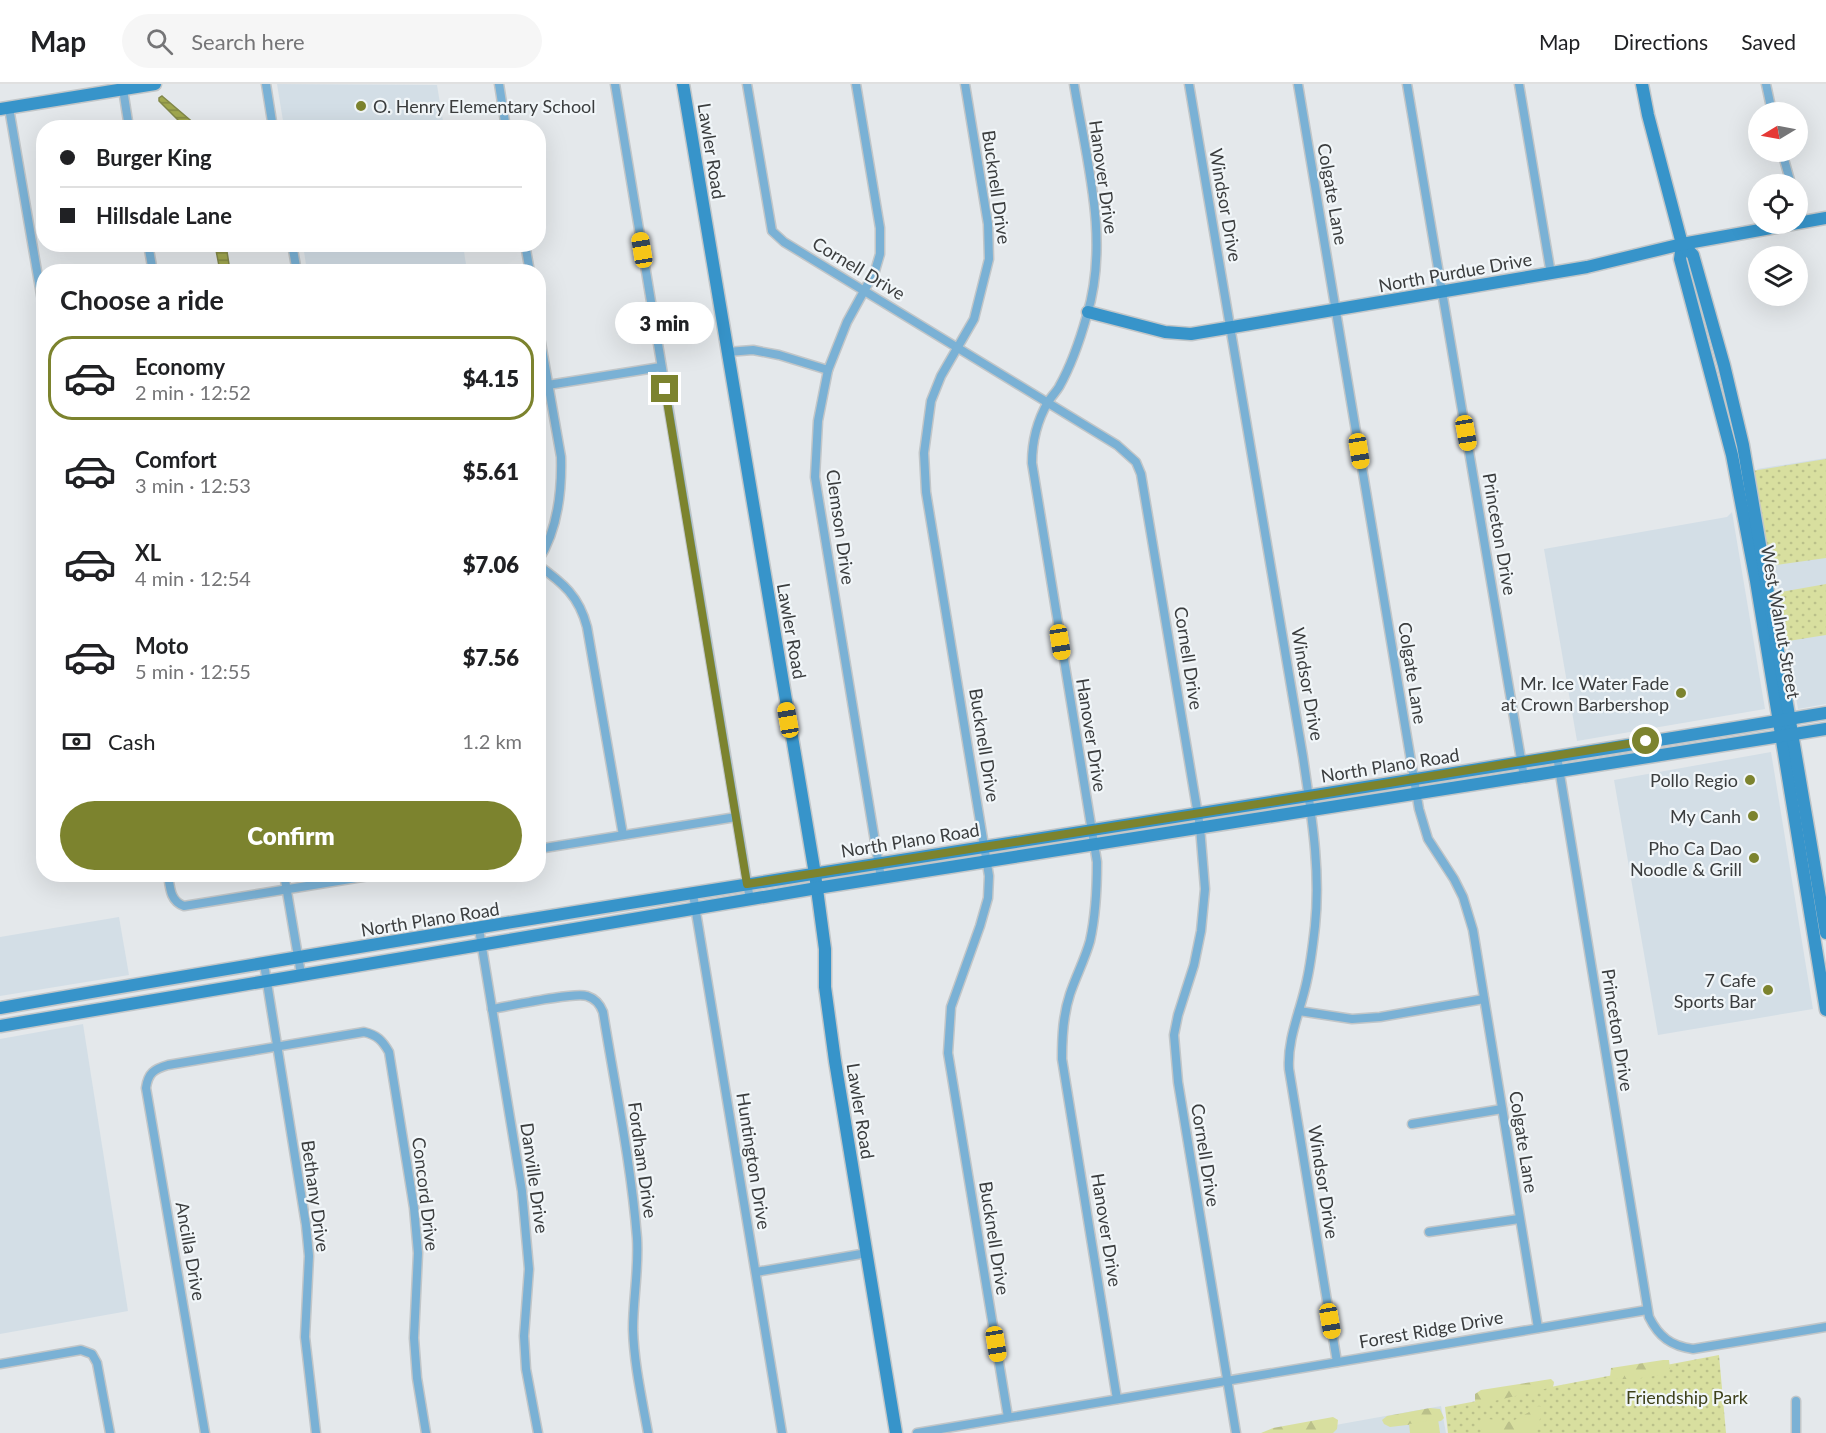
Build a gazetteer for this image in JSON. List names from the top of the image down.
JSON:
{
  "streets": {
    "main road": [
      "Lawler Road",
      "North Purdue Drive",
      "West Walnut Street",
      "North Plano Road"
    ],
    "street": [
      "Hanover Drive",
      "Bucknell Drive",
      "Colgate Lane",
      "Windsor Drive",
      "Cornell Drive",
      "Clemson Drive",
      "Princeton Drive",
      "Fordham Drive",
      "Huntington Drive",
      "Danville Drive",
      "Concord Drive",
      "Bethany Drive",
      "Ancilla Drive",
      "Forest Ridge Drive"
    ]
  },
  "crossings": [
    ["Lawler Road", "North Plano Road"],
    ["Hanover Drive", "Cornell Drive"],
    ["Hanover Drive", "North Purdue Drive"],
    ["Hanover Drive", "North Plano Road"],
    ["Hanover Drive", "Forest Ridge Drive"],
    ["Bucknell Drive", "Cornell Drive"],
    ["Bucknell Drive", "North Plano Road"],
    ["Bucknell Drive", "Forest Ridge Drive"],
    ["Colgate Lane", "North Purdue Drive"],
    ["Colgate Lane", "North Plano Road"],
    ["Colgate Lane", "Forest Ridge Drive"],
    ["Windsor Drive", "North Purdue Drive"],
    ["Windsor Drive", "North Plano Road"],
    ["Windsor Drive", "Forest Ridge Drive"],
    ["Cornell Drive", "Clemson Drive"],
    ["Cornell Drive", "North Plano Road"],
    ["Cornell Drive", "Forest Ridge Drive"],
    ["North Purdue Drive", "Princeton Drive"],
    ["North Purdue Drive", "West Walnut Street"],
    ["Clemson Drive", "North Plano Road"],
    ["Princeton Drive", "North Plano Road"],
    ["Princeton Drive", "Forest Ridge Drive"],
    ["West Walnut Street", "North Plano Road"],
    ["North Plano Road", "Huntington Drive"],
    ["North Plano Road", "Danville Drive"],
    ["North Plano Road", "Bethany Drive"],
    ["Fordham Drive", "Danville Drive"],
    ["Concord Drive", "Bethany Drive"],
    ["Concord Drive", "Ancilla Drive"],
    ["Bethany Drive", "Ancilla Drive"]
  ],
  "parks": ["Friendship Park"],
  "places": [
    "O. Henry Elementary School",
    "Mr. Ice Water Fade at Crown Barbershop",
    "Pollo Regio",
    "My Canh",
    "Pho Ca Dao Noodle & Grill",
    "7 Cafe Sports Bar"
  ],
  "north": "left",
  "page": {
    "header": "Map",
    "search": "Search here",
    "nav": ["Map", "Directions", "Saved"],
    "banner": ["Burger King", "Hillsdale Lane"],
    "heading": "Choose a ride",
    "bubble": "3 min",
    "list": [
      {
        "name": "Economy",
        "note": "2 min · 12:52",
        "value": "$4.15"
      },
      {
        "name": "Comfort",
        "note": "3 min · 12:53",
        "value": "$5.61"
      },
      {
        "name": "XL",
        "note": "4 min · 12:54",
        "value": "$7.06"
      },
      {
        "name": "Moto",
        "note": "5 min · 12:55",
        "value": "$7.56"
      }
    ],
    "pay": ["Cash", "1.2 km"],
    "buttons": "Confirm"
  }
}
